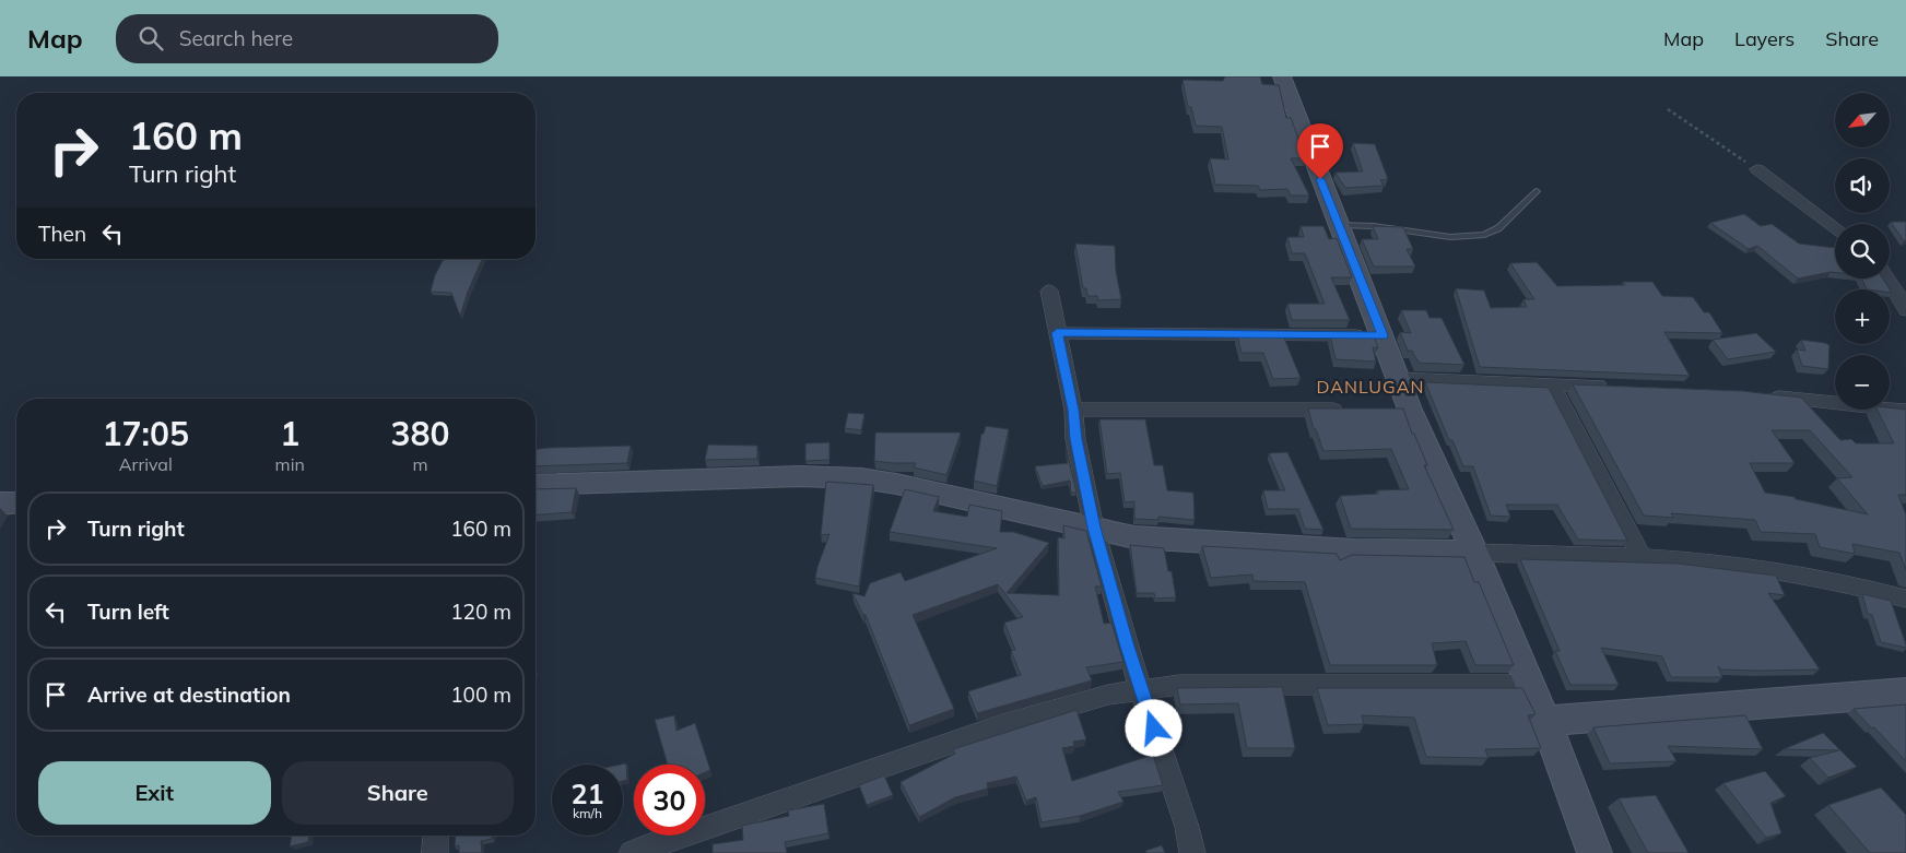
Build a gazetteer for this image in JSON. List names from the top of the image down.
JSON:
{
  "districts": ["DANLUGAN"],
  "north": "bottom left",
  "page": {
    "header": "Map",
    "search": "Search here",
    "nav": ["Map", "Layers", "Share"],
    "map_buttons": ["+", "−"],
    "turn": ["160 m", "Turn right"],
    "then": "Then",
    "eta": [
      "17:05",
      "Arrival",
      "1",
      "min",
      "380",
      "m"
    ],
    "list": [
      {
        "name": "Turn right",
        "value": "160 m"
      },
      {
        "name": "Turn left",
        "value": "120 m"
      },
      {
        "name": "Arrive at destination",
        "value": "100 m"
      }
    ],
    "buttons": ["Exit", "Share"],
    "speed": "21 km/h",
    "limit": "30"
  }
}
